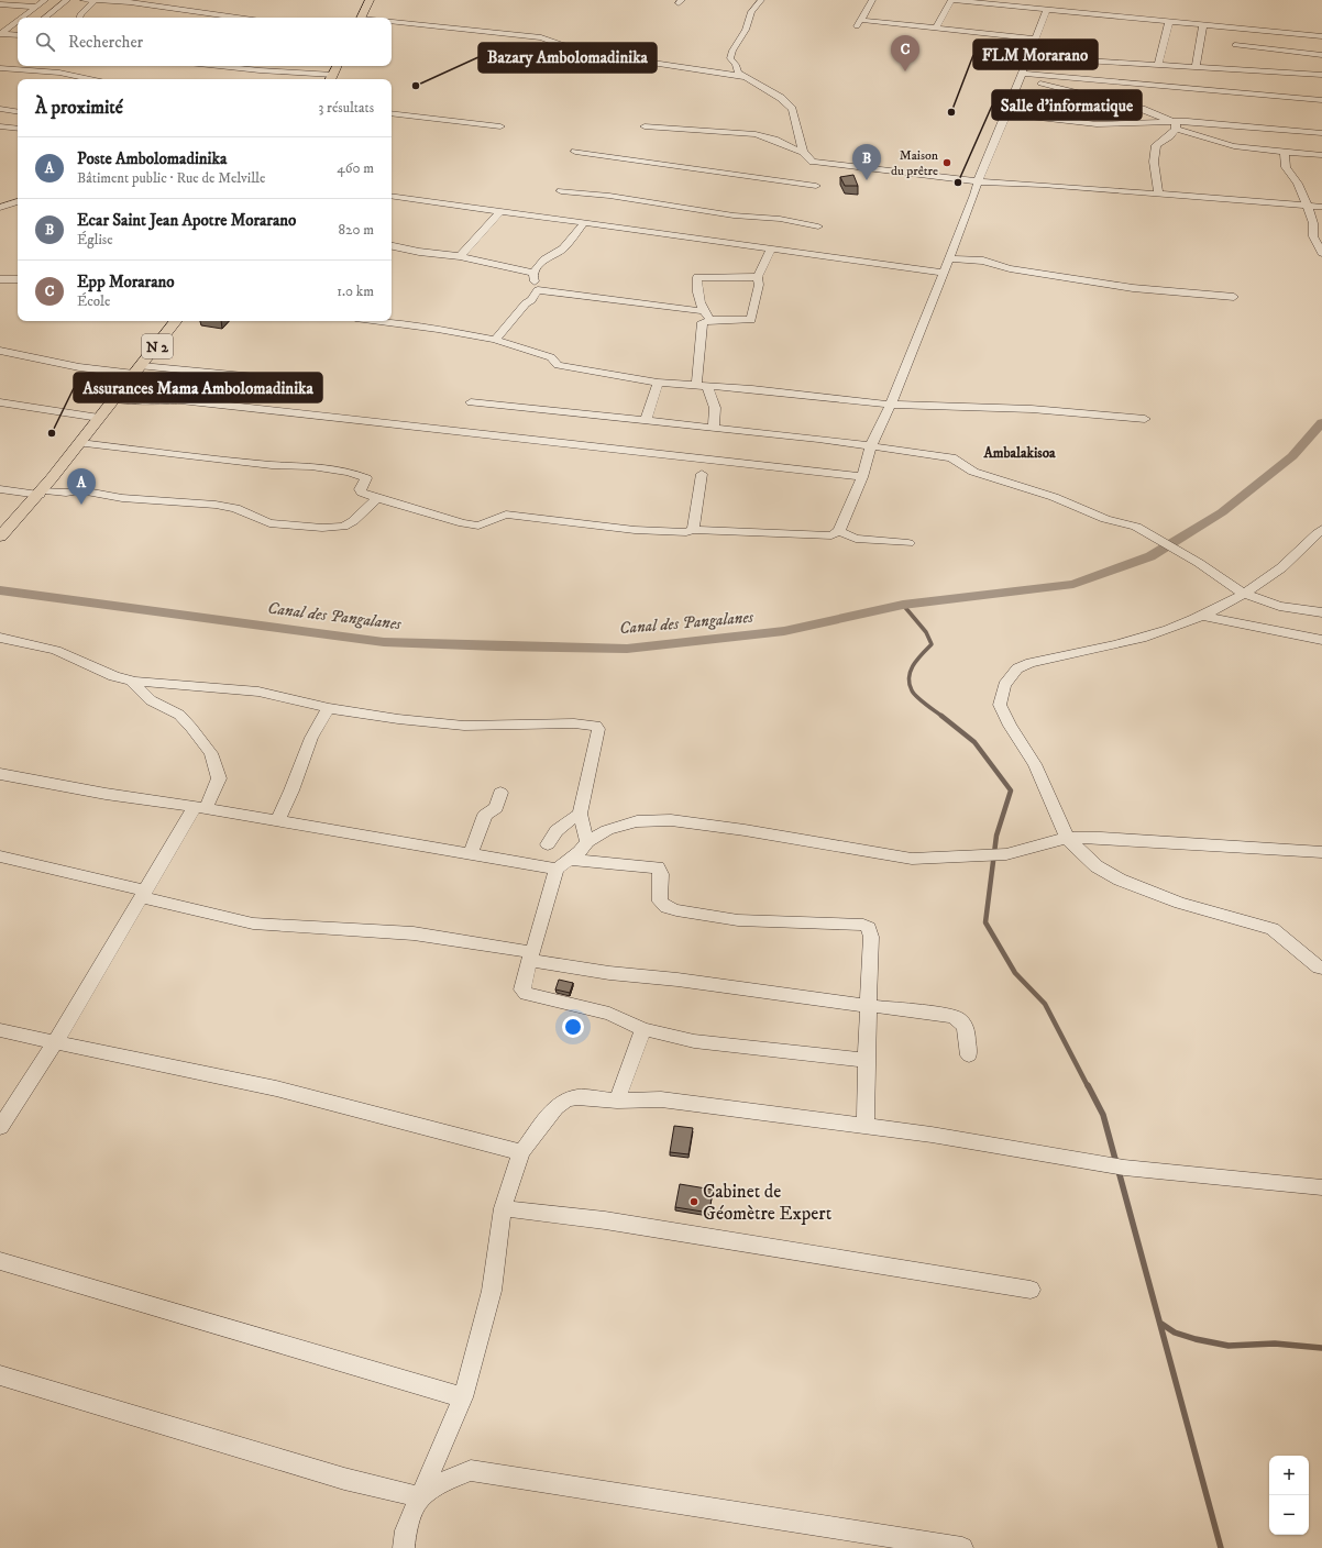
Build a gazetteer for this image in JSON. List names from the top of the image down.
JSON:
{
  "streets": {
    "main road": ["N 2"]
  },
  "districts": ["Ambalakisoa"],
  "water": ["Canal des Pangalanes"],
  "places": [
    "Bazary Ambolomadinika",
    "FLM Morarano",
    "Maison du prêtre",
    "Salle d'informatique",
    "Assurances Mama Ambolomadinika",
    "Cabinet de Géomètre Expert"
  ],
  "page": {
    "search": "Rechercher",
    "pins": ["C", "B", "A"],
    "heading": ["À proximité", "3 résultats"],
    "list": [
      {
        "mark": "A",
        "name": "Poste Ambolomadinika",
        "note": "Bâtiment public · Rue de Melville",
        "value": "460 m"
      },
      {
        "mark": "B",
        "name": "Ecar Saint Jean Apotre Morarano",
        "note": "Église",
        "value": "820 m"
      },
      {
        "mark": "C",
        "name": "Epp Morarano",
        "note": "École",
        "value": "1.0 km"
      }
    ],
    "map_buttons": ["+", "−"]
  }
}
